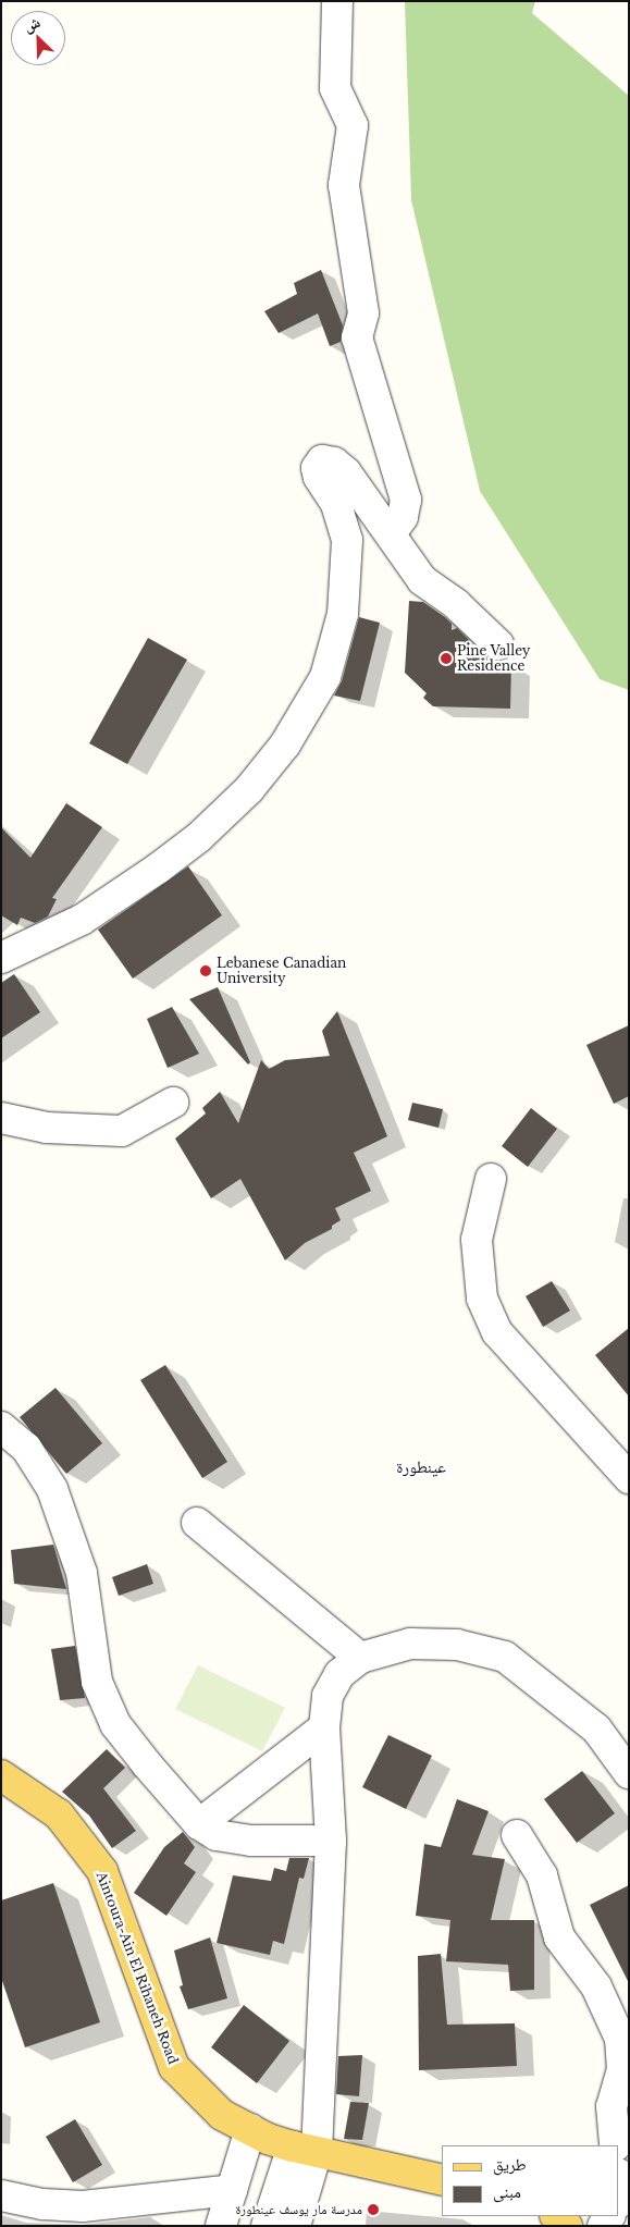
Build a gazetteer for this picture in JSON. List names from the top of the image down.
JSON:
{
  "streets": {
    "main road": ["Aintoura-Ain El Rihaneh Road"]
  },
  "districts": ["عينطورة"],
  "places": ["Pine Valley Residence", "Lebanese Canadian University", "مدرسة مار يوسف عينطورة"],
  "legend": ["طريق", "مبنى"],
  "north": "top left"
}
